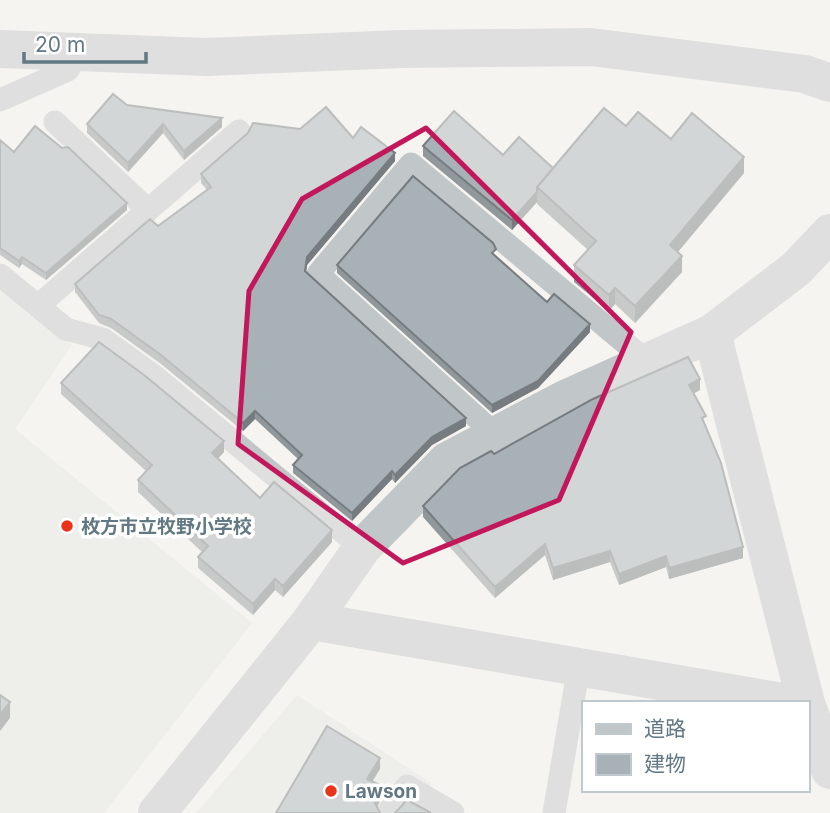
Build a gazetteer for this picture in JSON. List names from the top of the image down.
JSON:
{
  "places": ["枚方市立牧野小学校", "Lawson"],
  "legend": ["道路", "建物"],
  "scale_bar": "20 m"
}
